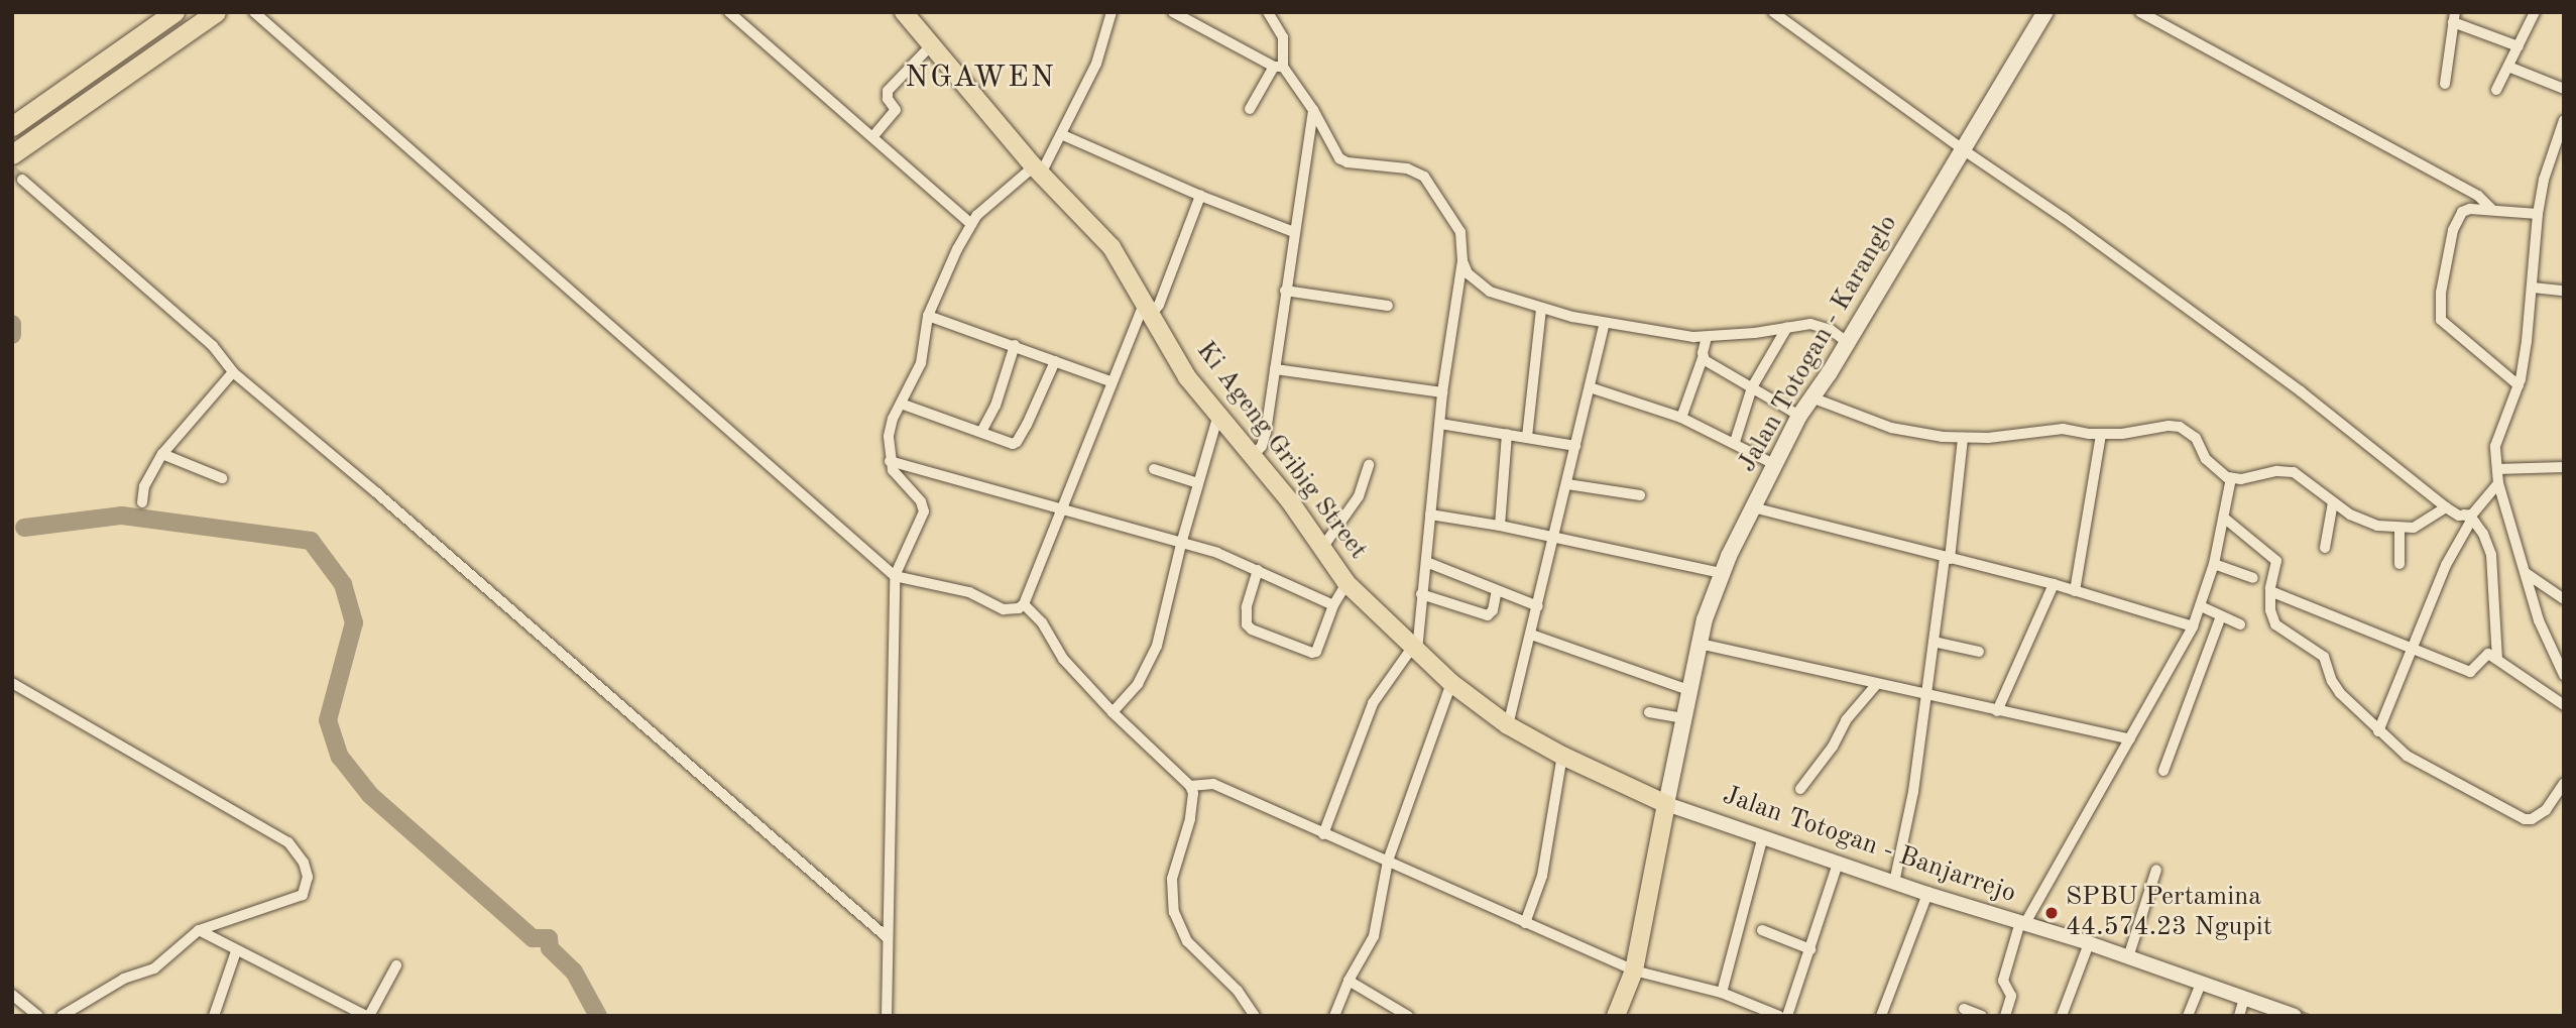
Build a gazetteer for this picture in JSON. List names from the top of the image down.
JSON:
{
  "streets": {
    "main road": ["Jalan Totogan - Karanglo", "Ki Ageng Gribig Street"],
    "street": ["Jalan Totogan - Banjarrejo"]
  },
  "crossings": [
    ["Jalan Totogan - Karanglo", "Ki Ageng Gribig Street"],
    ["Jalan Totogan - Karanglo", "Jalan Totogan - Banjarrejo"],
    ["Ki Ageng Gribig Street", "Jalan Totogan - Banjarrejo"]
  ],
  "districts": ["NGAWEN"],
  "places": ["SPBU Pertamina 44.574.23 Ngupit"]
}
